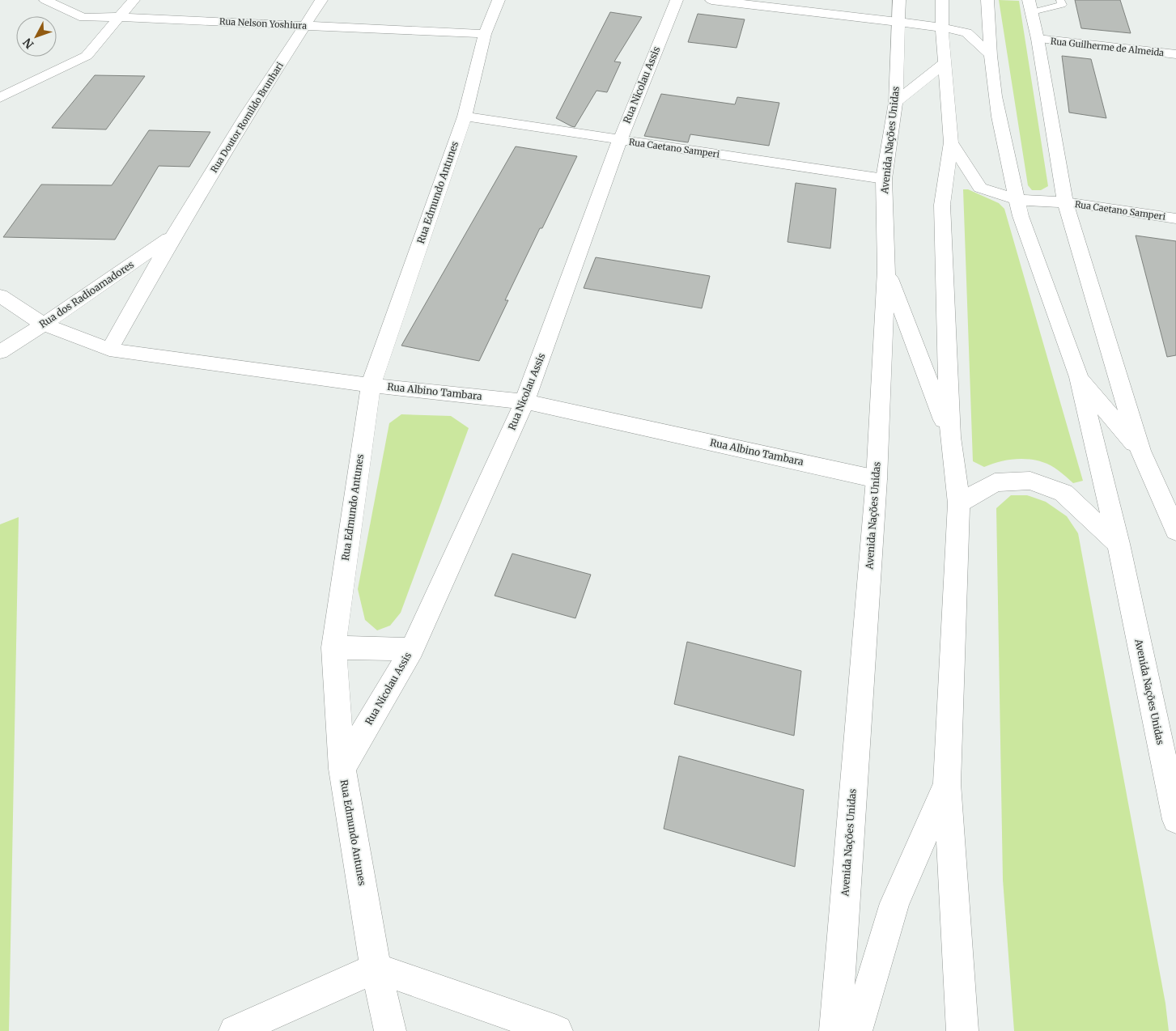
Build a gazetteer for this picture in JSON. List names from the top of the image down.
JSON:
{
  "streets": {
    "street": [
      "Rua Nelson Yoshiura",
      "Rua Guilherme de Almeida",
      "Rua Nicolau Assis",
      "Rua Doutor Romildo Brunhari",
      "Avenida Nações Unidas",
      "Rua Caetano Samperi",
      "Rua Edmundo Antunes",
      "Rua dos Radioamadores",
      "Rua Albino Tambara"
    ]
  },
  "crossings": [
    ["Rua Nelson Yoshiura", "Rua Doutor Romildo Brunhari"],
    ["Rua Nelson Yoshiura", "Rua Edmundo Antunes"],
    ["Rua Nicolau Assis", "Rua Caetano Samperi"],
    ["Rua Nicolau Assis", "Rua Edmundo Antunes"],
    ["Rua Nicolau Assis", "Rua Albino Tambara"],
    ["Rua Doutor Romildo Brunhari", "Rua dos Radioamadores"],
    ["Rua Doutor Romildo Brunhari", "Rua Albino Tambara"],
    ["Avenida Nações Unidas", "Rua Caetano Samperi"],
    ["Avenida Nações Unidas", "Rua Albino Tambara"],
    ["Rua Caetano Samperi", "Rua Edmundo Antunes"],
    ["Rua Edmundo Antunes", "Rua Albino Tambara"],
    ["Rua dos Radioamadores", "Rua Albino Tambara"]
  ],
  "north": "bottom left"
}
